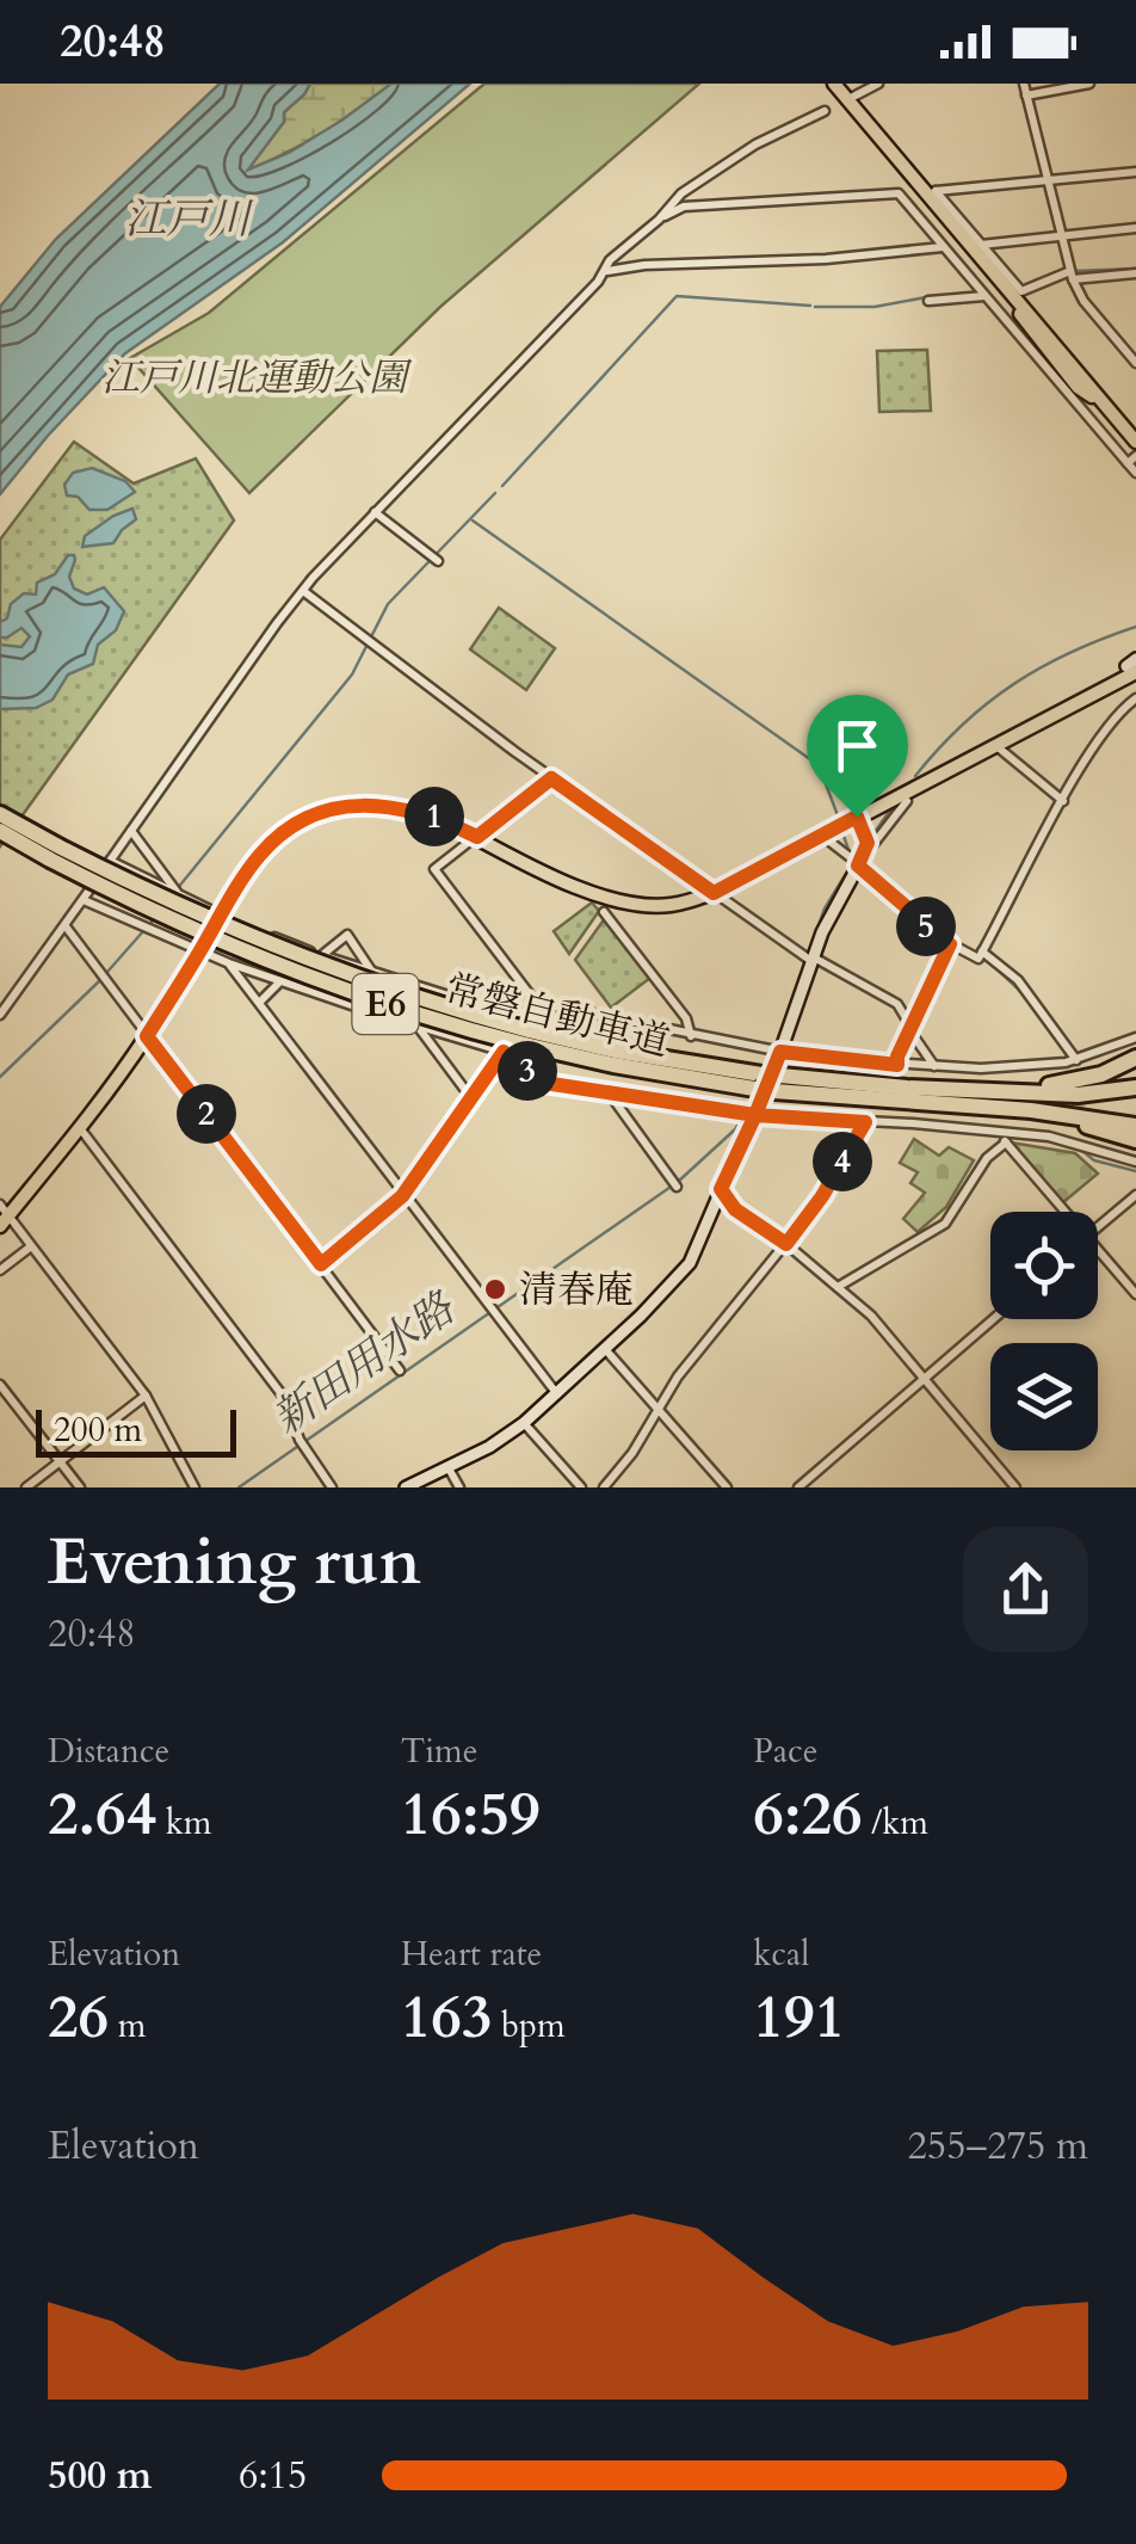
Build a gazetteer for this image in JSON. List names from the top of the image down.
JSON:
{
  "streets": {
    "highway": ["E6", "常磐自動車道"]
  },
  "water": ["江戸川", "新田用水路"],
  "parks": ["江戸川北運動公園"],
  "places": ["清春庵"],
  "scale_bar": "200 m",
  "page": {
    "status": "20:48",
    "pins": [
      "1",
      "5",
      "3",
      "2",
      "4"
    ],
    "scale": "200 m",
    "heading": ["Evening run", "20:48"],
    "stats": [
      ["Distance", "2.64 km"],
      ["Time", "16:59"],
      ["Pace", "6:26 /km"],
      ["Elevation", "26 m"],
      ["Heart rate", "163 bpm"],
      ["kcal", "191"]
    ],
    "chart": ["Elevation", "255–275 m"],
    "list": [
      {
        "name": "500 m",
        "note": "6:15"
      }
    ]
  }
}
